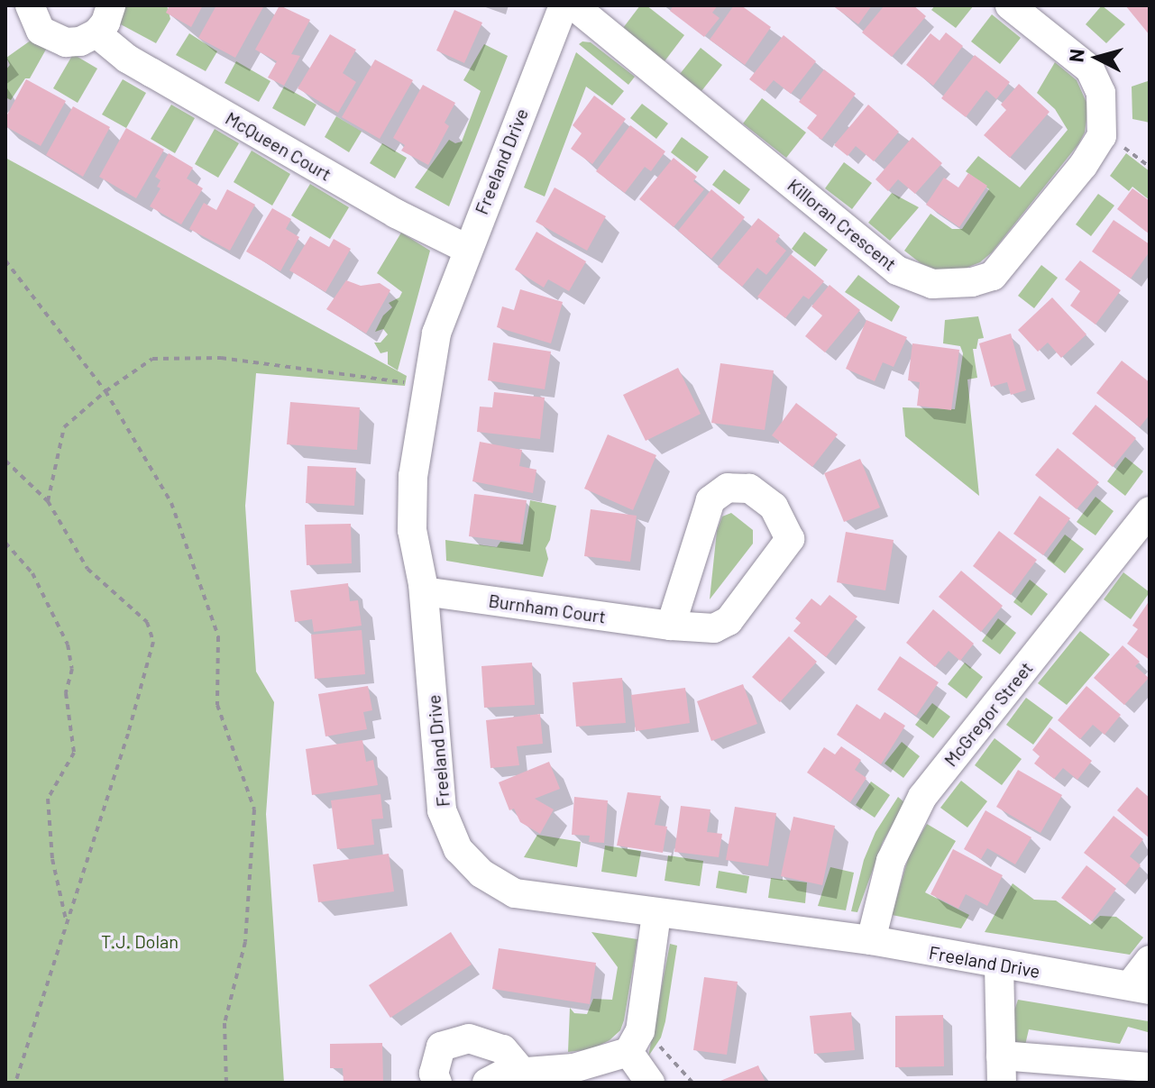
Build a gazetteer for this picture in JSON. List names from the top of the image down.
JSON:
{
  "streets": {
    "street": [
      "McQueen Court",
      "Freeland Drive",
      "Killoran Crescent",
      "Burnham Court",
      "McGregor Street"
    ]
  },
  "crossings": [
    ["McQueen Court", "Freeland Drive"],
    ["Freeland Drive", "Burnham Court"],
    ["Freeland Drive", "McGregor Street"]
  ],
  "parks": ["T.J. Dolan"],
  "north": "left"
}
